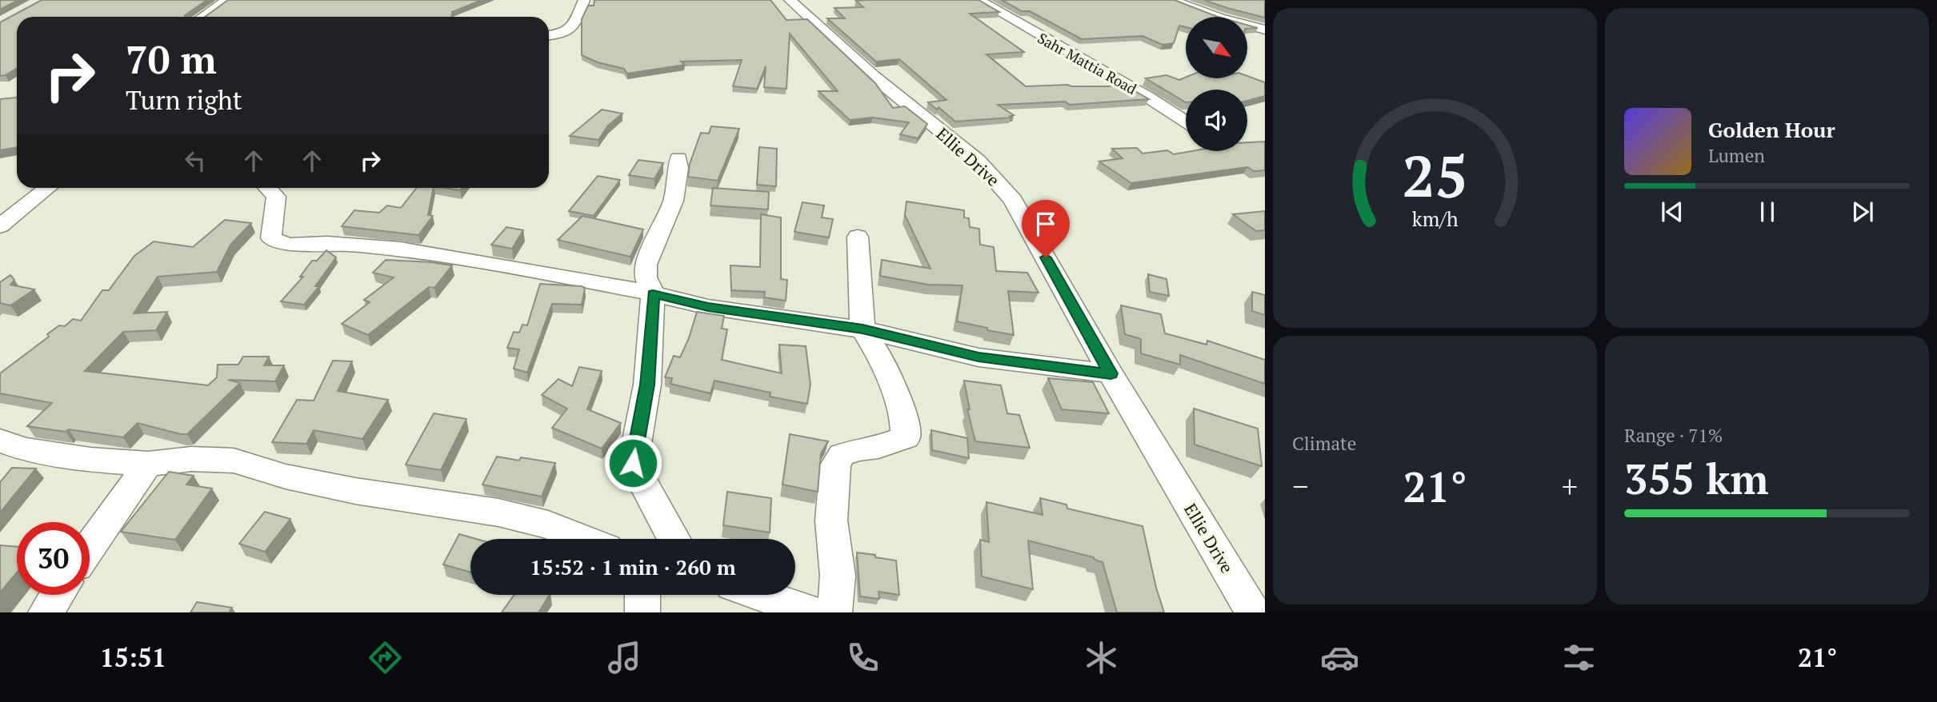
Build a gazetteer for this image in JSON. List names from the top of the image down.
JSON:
{
  "streets": {
    "street": ["Sahr Mattia Road", "Ellie Drive"]
  },
  "north": "bottom right",
  "page": {
    "turn": ["70 m", "Turn right"],
    "song": ["Golden Hour", "Lumen"],
    "tile": [
      "Climate",
      ["Range · 71%", "355 km"]
    ],
    "heat": ["−", "21°", "+"],
    "limit": "30",
    "trip": "15:52 · 1 min · 260 m",
    "tabs": ["15:51", "21°"],
    "gauge": ["25", "km/h"]
  }
}
